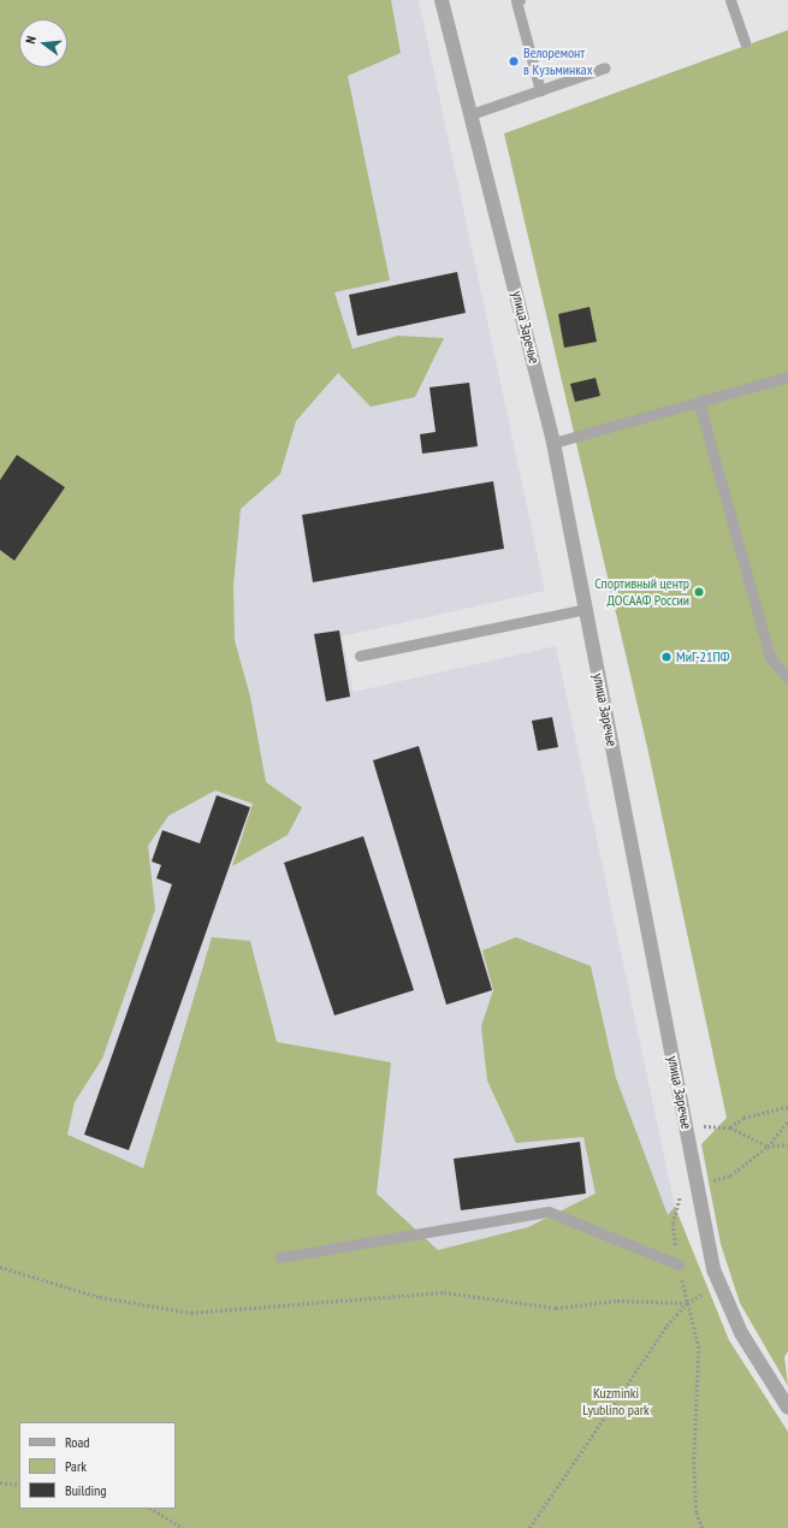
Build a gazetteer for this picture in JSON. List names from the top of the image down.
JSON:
{
  "streets": {
    "street": ["улица Заречье"]
  },
  "parks": ["Kuzminki Lyublino park"],
  "places": ["Велоремонт в Кузьминках", "Спортивный центр ДОСААФ России", "МиГ-21ПФ"],
  "legend": ["Road", "Park", "Building"],
  "north": "left"
}
